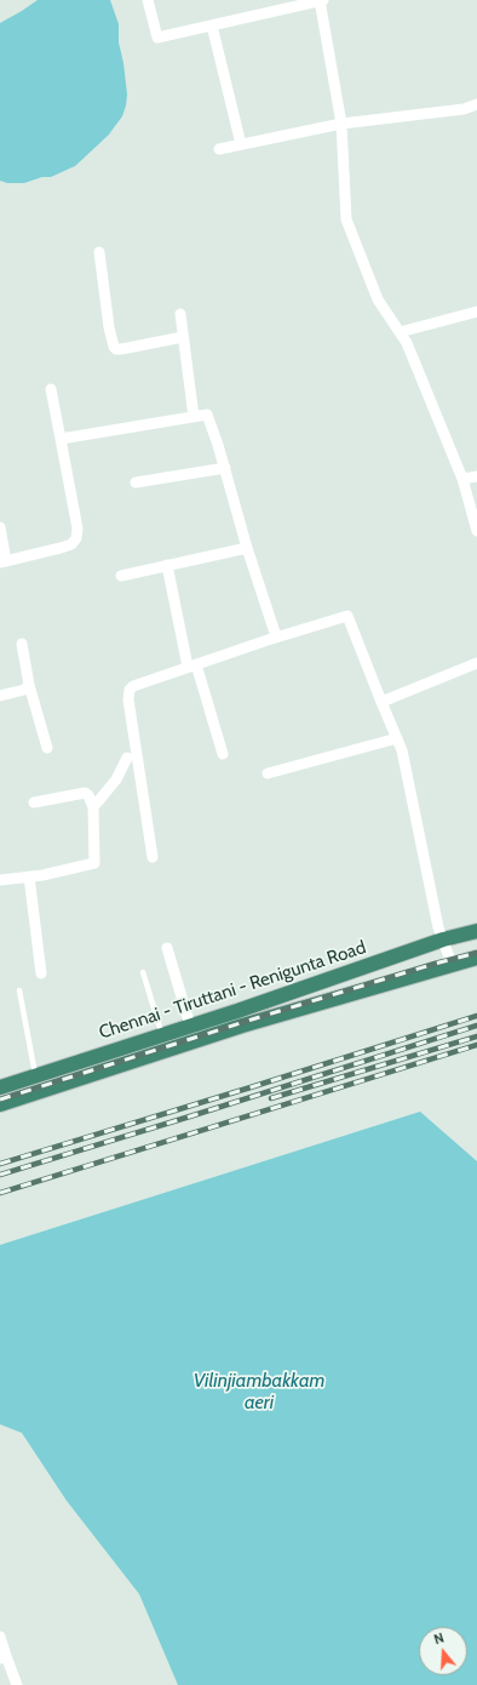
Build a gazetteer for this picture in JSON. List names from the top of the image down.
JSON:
{
  "streets": {
    "highway": ["Chennai - Tiruttani - Renigunta Road"]
  },
  "water": ["Vilinjiambakkam aeri"],
  "north": "top"
}
